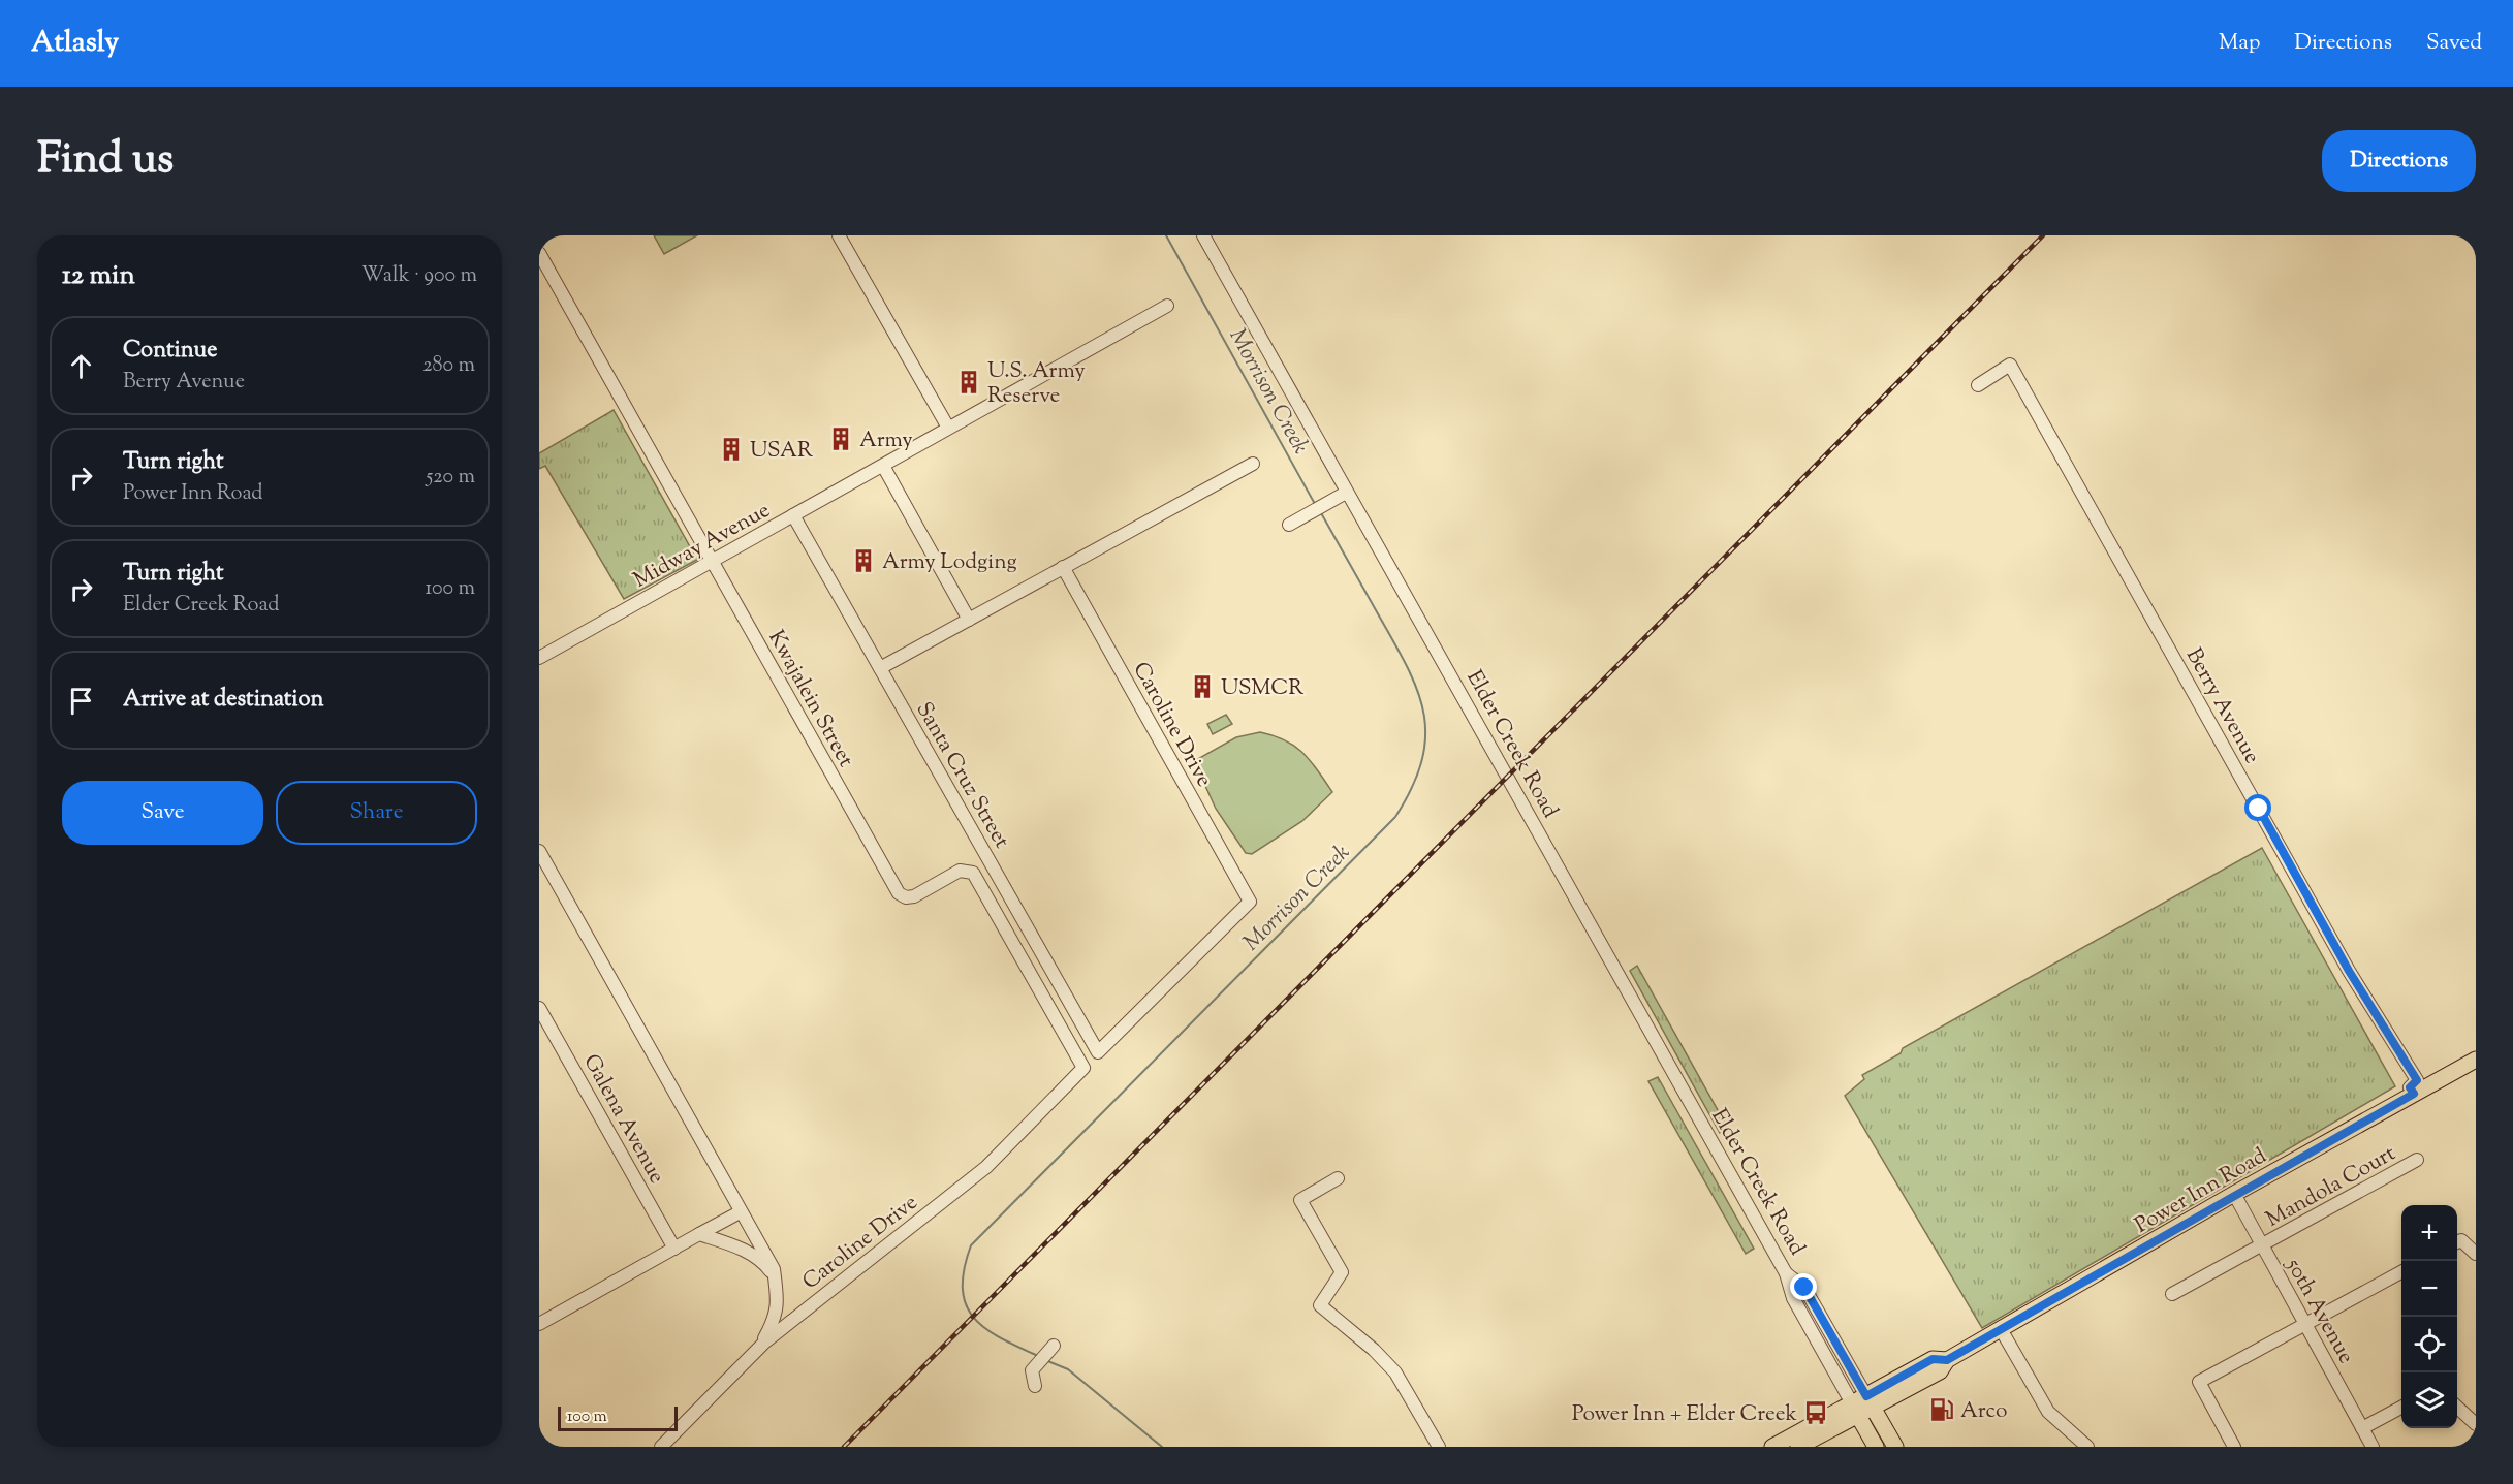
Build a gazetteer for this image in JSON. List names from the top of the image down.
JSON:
{
  "streets": {
    "main road": ["Elder Creek Road", "Power Inn Road"],
    "street": [
      "Midway Avenue",
      "Kwajalein Street",
      "Berry Avenue",
      "Caroline Drive",
      "Santa Cruz Street",
      "Galena Avenue",
      "Mandola Court",
      "50th Avenue"
    ]
  },
  "crossings": [
    ["Midway Avenue", "Kwajalein Street"],
    ["Midway Avenue", "Santa Cruz Street"],
    ["Kwajalein Street", "Caroline Drive"],
    ["Berry Avenue", "Power Inn Road"],
    ["Caroline Drive", "Santa Cruz Street"],
    ["Elder Creek Road", "Power Inn Road"],
    ["Mandola Court", "50th Avenue"],
    ["Power Inn Road", "50th Avenue"]
  ],
  "water": ["Morrison Creek"],
  "places": {
    "building": [
      "U.S. Army Reserve",
      "Army",
      "USAR",
      "Army Lodging",
      "USMCR"
    ],
    "fuel station": ["Arco"],
    "bus stop": ["Power Inn + Elder Creek"]
  },
  "scale_bar": "100 m",
  "page": {
    "header": "Atlasly",
    "nav": ["Map", "Directions", "Saved"],
    "title": "Find us",
    "buttons": [
      "Directions",
      ["Save", "Share"]
    ],
    "heading": ["12 min", "Walk · 900 m"],
    "list": [
      ["Continue", "Berry Avenue", "280 m"],
      ["Turn right", "Power Inn Road", "520 m"],
      ["Turn right", "Elder Creek Road", "100 m"],
      "Arrive at destination"
    ],
    "map_buttons": ["+", "−"],
    "scale": "100 m"
  }
}
